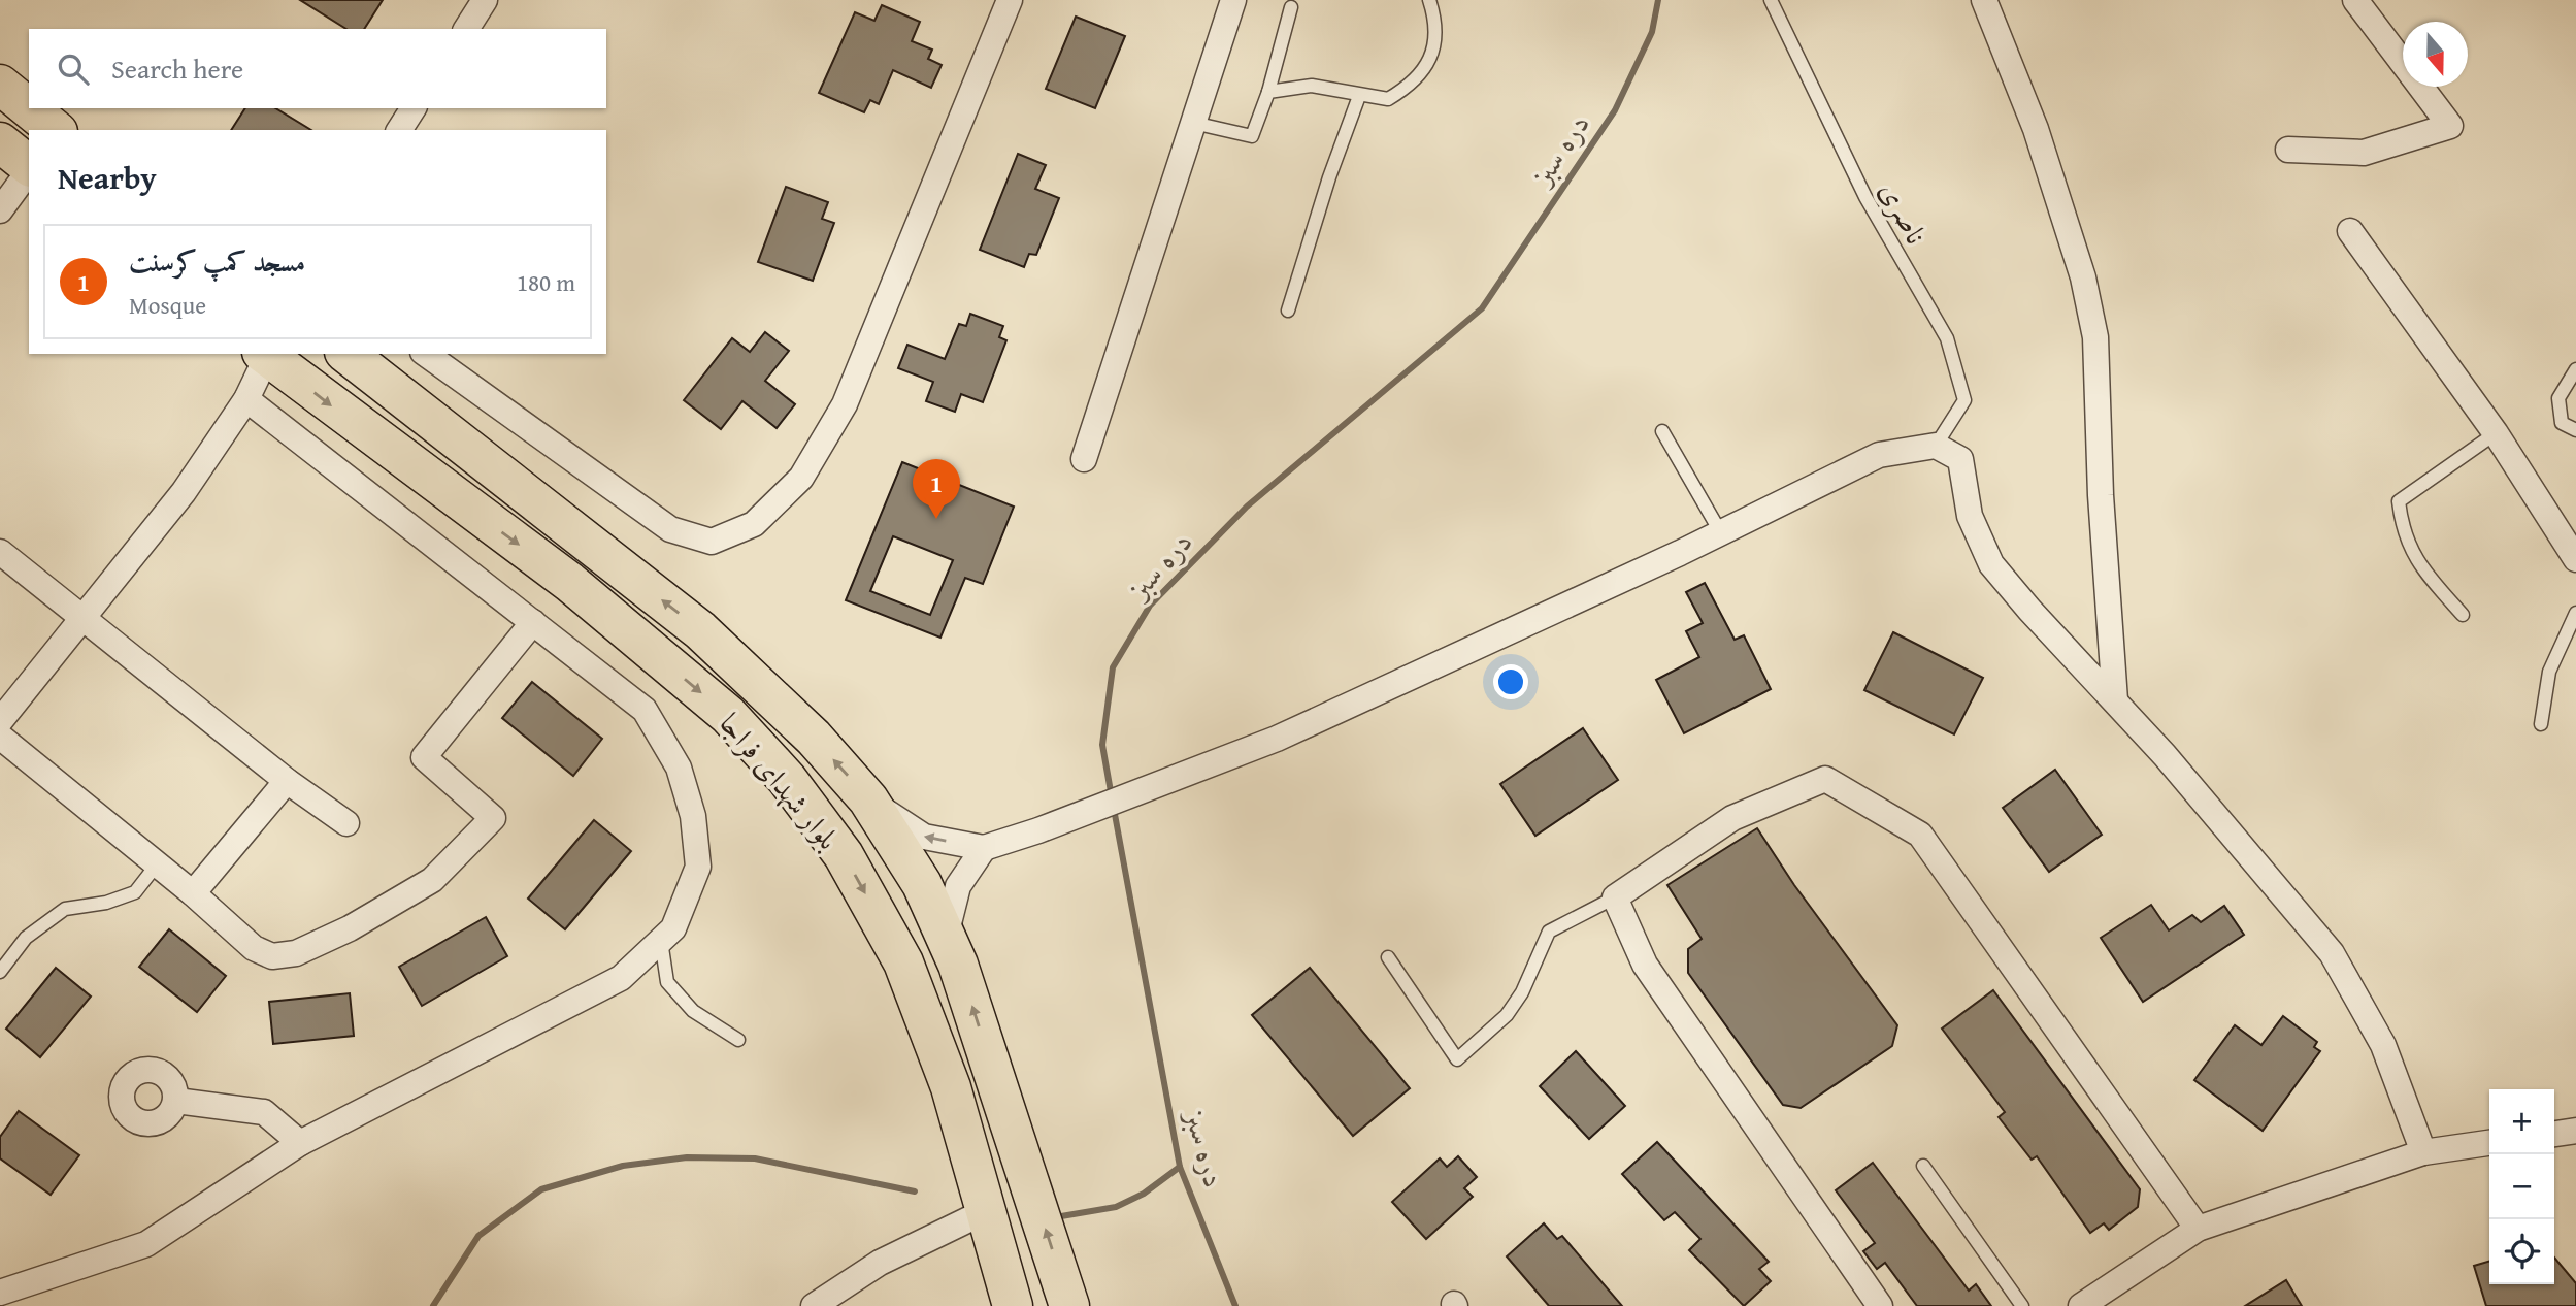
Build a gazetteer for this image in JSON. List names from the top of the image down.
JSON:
{
  "streets": {
    "main road": ["بلوار شهدای فراجا"],
    "lane": ["ناصری"]
  },
  "water": ["دره سبز"],
  "north": "bottom",
  "page": {
    "search": "Search here",
    "heading": "Nearby",
    "list": [
      {
        "mark": "1",
        "name": "مسجد کمپ کرسنت",
        "note": "Mosque",
        "value": "180 m"
      }
    ],
    "pins": "1",
    "map_buttons": ["+", "−"]
  }
}
